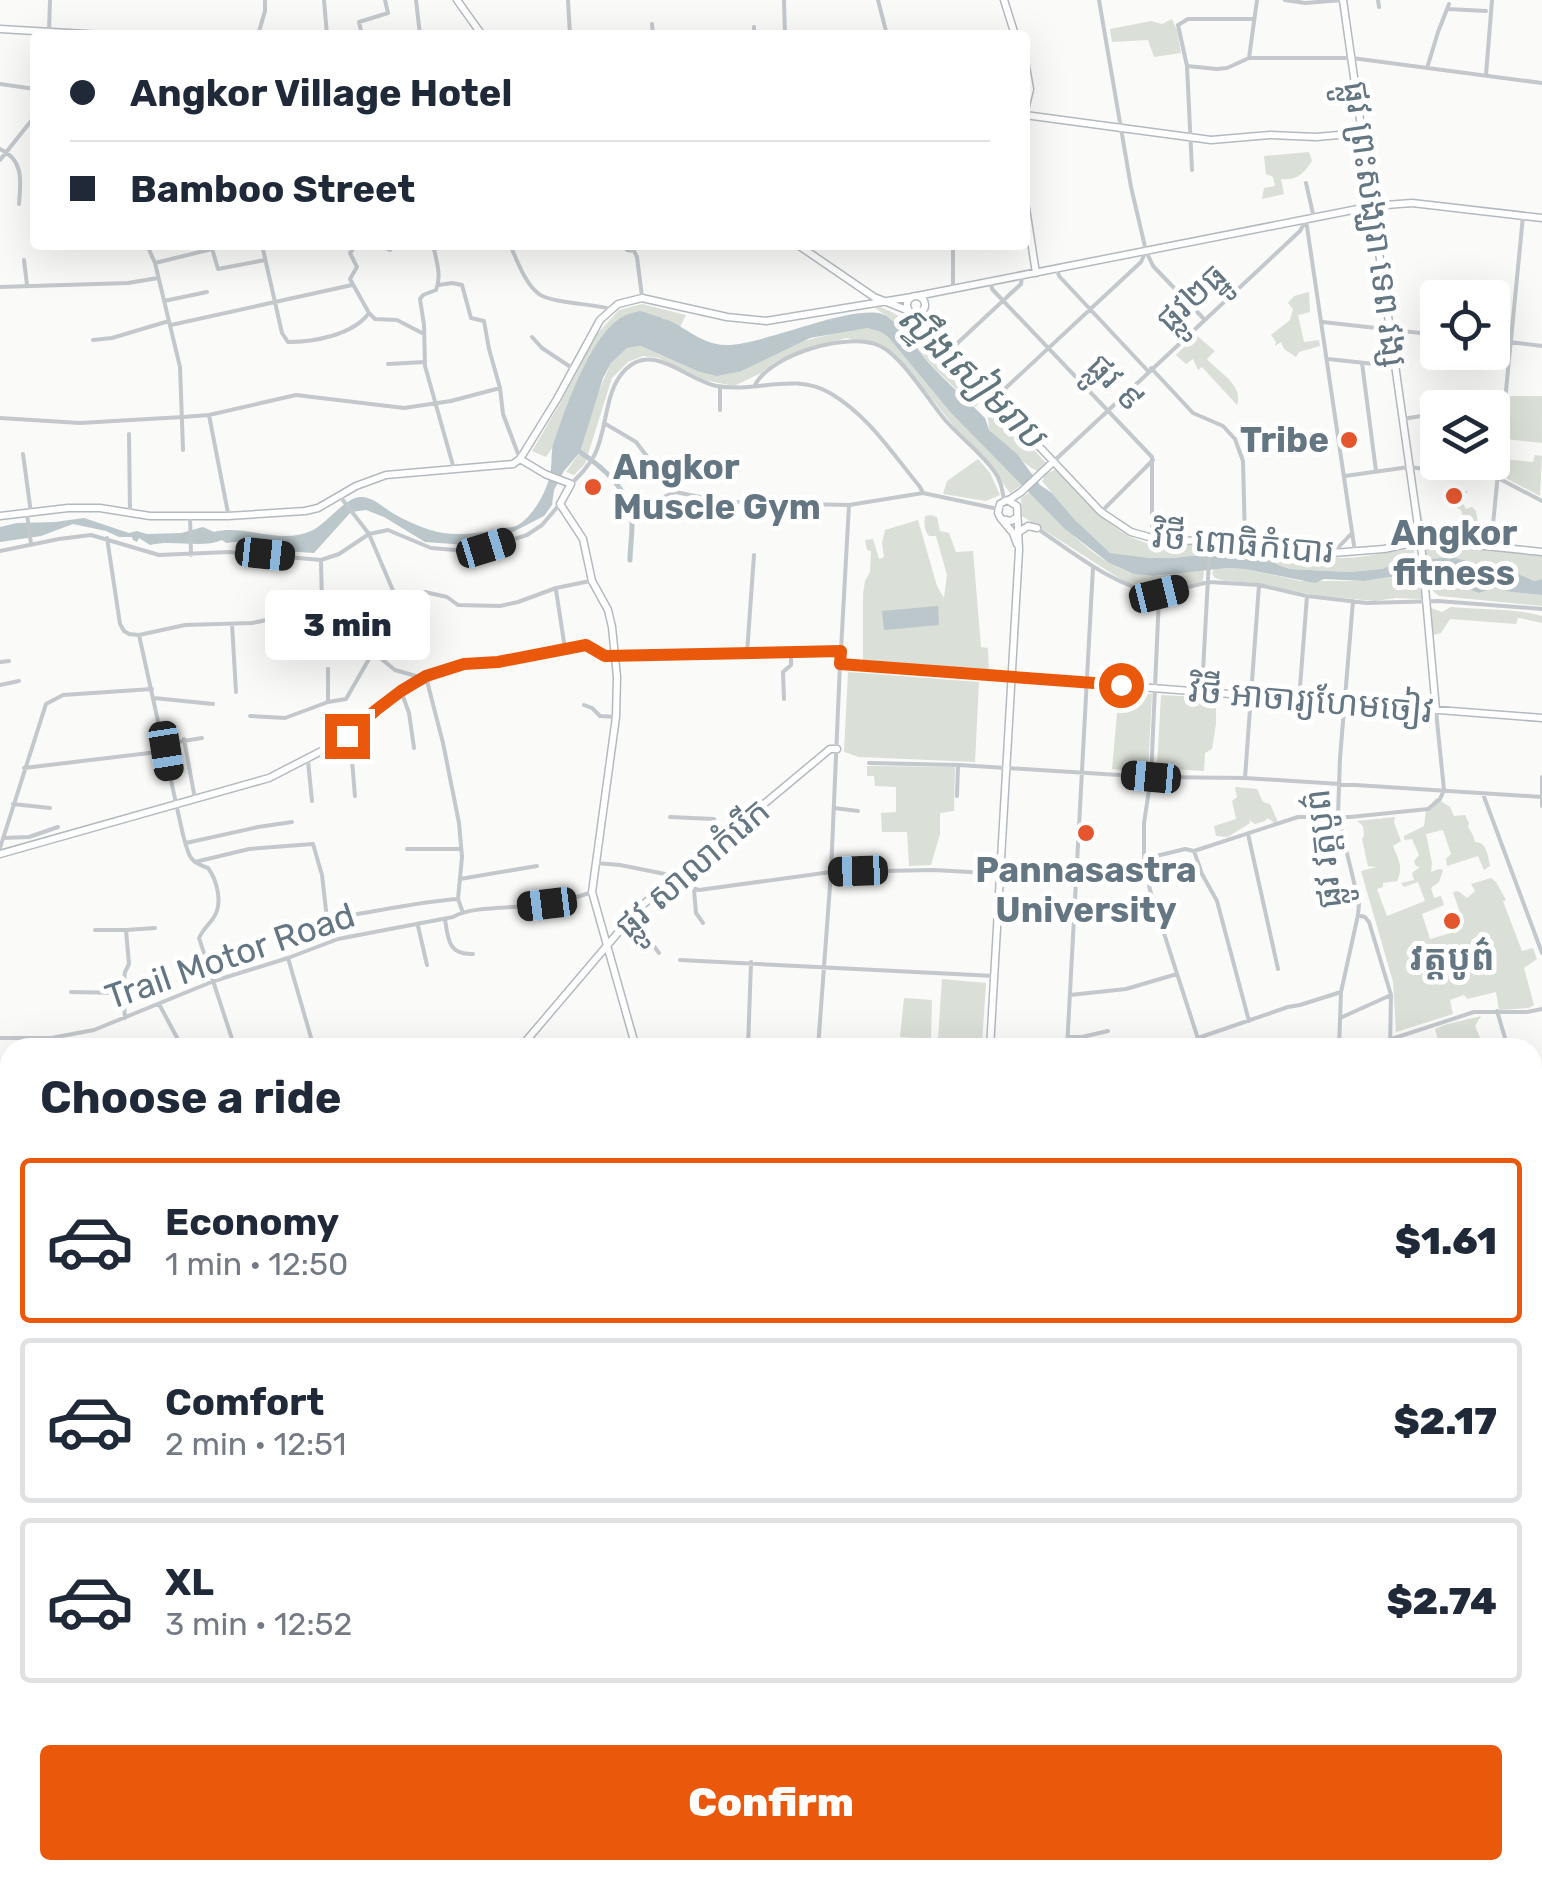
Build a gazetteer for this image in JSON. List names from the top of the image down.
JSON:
{
  "streets": {
    "street": [
      "ផ្លូវ ព្រះសង្ឃរា ទេព វង្ស",
      "ផ្លូវ២ធ្នូ",
      "ផ្លូវ ៩",
      "វិថី ពោធិកំបោរ",
      "វិថី អាចារ្យហែមចៀវ",
      "ផ្លូវ វត្តបូព៌",
      "ផ្លូវ សាលាកំរើក",
      "Trail Motor Road"
    ]
  },
  "crossings": [
    ["ផ្លូវ ព្រះសង្ឃរា ទេព វង្ស", "វិថី ពោធិកំបោរ"],
    ["ផ្លូវ ព្រះសង្ឃរា ទេព វង្ស", "វិថី អាចារ្យហែមចៀវ"],
    ["ផ្លូវ២ធ្នូ", "ផ្លូវ ៩"],
    ["ផ្លូវ២ធ្នូ", "វិថី ពោធិកំបោរ"],
    ["ផ្លូវ ៩", "វិថី ពោធិកំបោរ"],
    ["វិថី អាចារ្យហែមចៀវ", "ផ្លូវ វត្តបូព៌"]
  ],
  "water": ["ស្ទឹងសៀមរាប"],
  "places": [
    "Tribe",
    "Angkor Muscle Gym",
    "Angkor fitness",
    "Pannasastra University",
    "វត្តបូព៌"
  ],
  "page": {
    "banner": ["Angkor Village Hotel", "Bamboo Street"],
    "bubble": "3 min",
    "heading": "Choose a ride",
    "list": [
      {
        "name": "Economy",
        "note": "1 min · 12:50",
        "value": "$1.61"
      },
      {
        "name": "Comfort",
        "note": "2 min · 12:51",
        "value": "$2.17"
      },
      {
        "name": "XL",
        "note": "3 min · 12:52",
        "value": "$2.74"
      }
    ],
    "buttons": "Confirm"
  }
}
